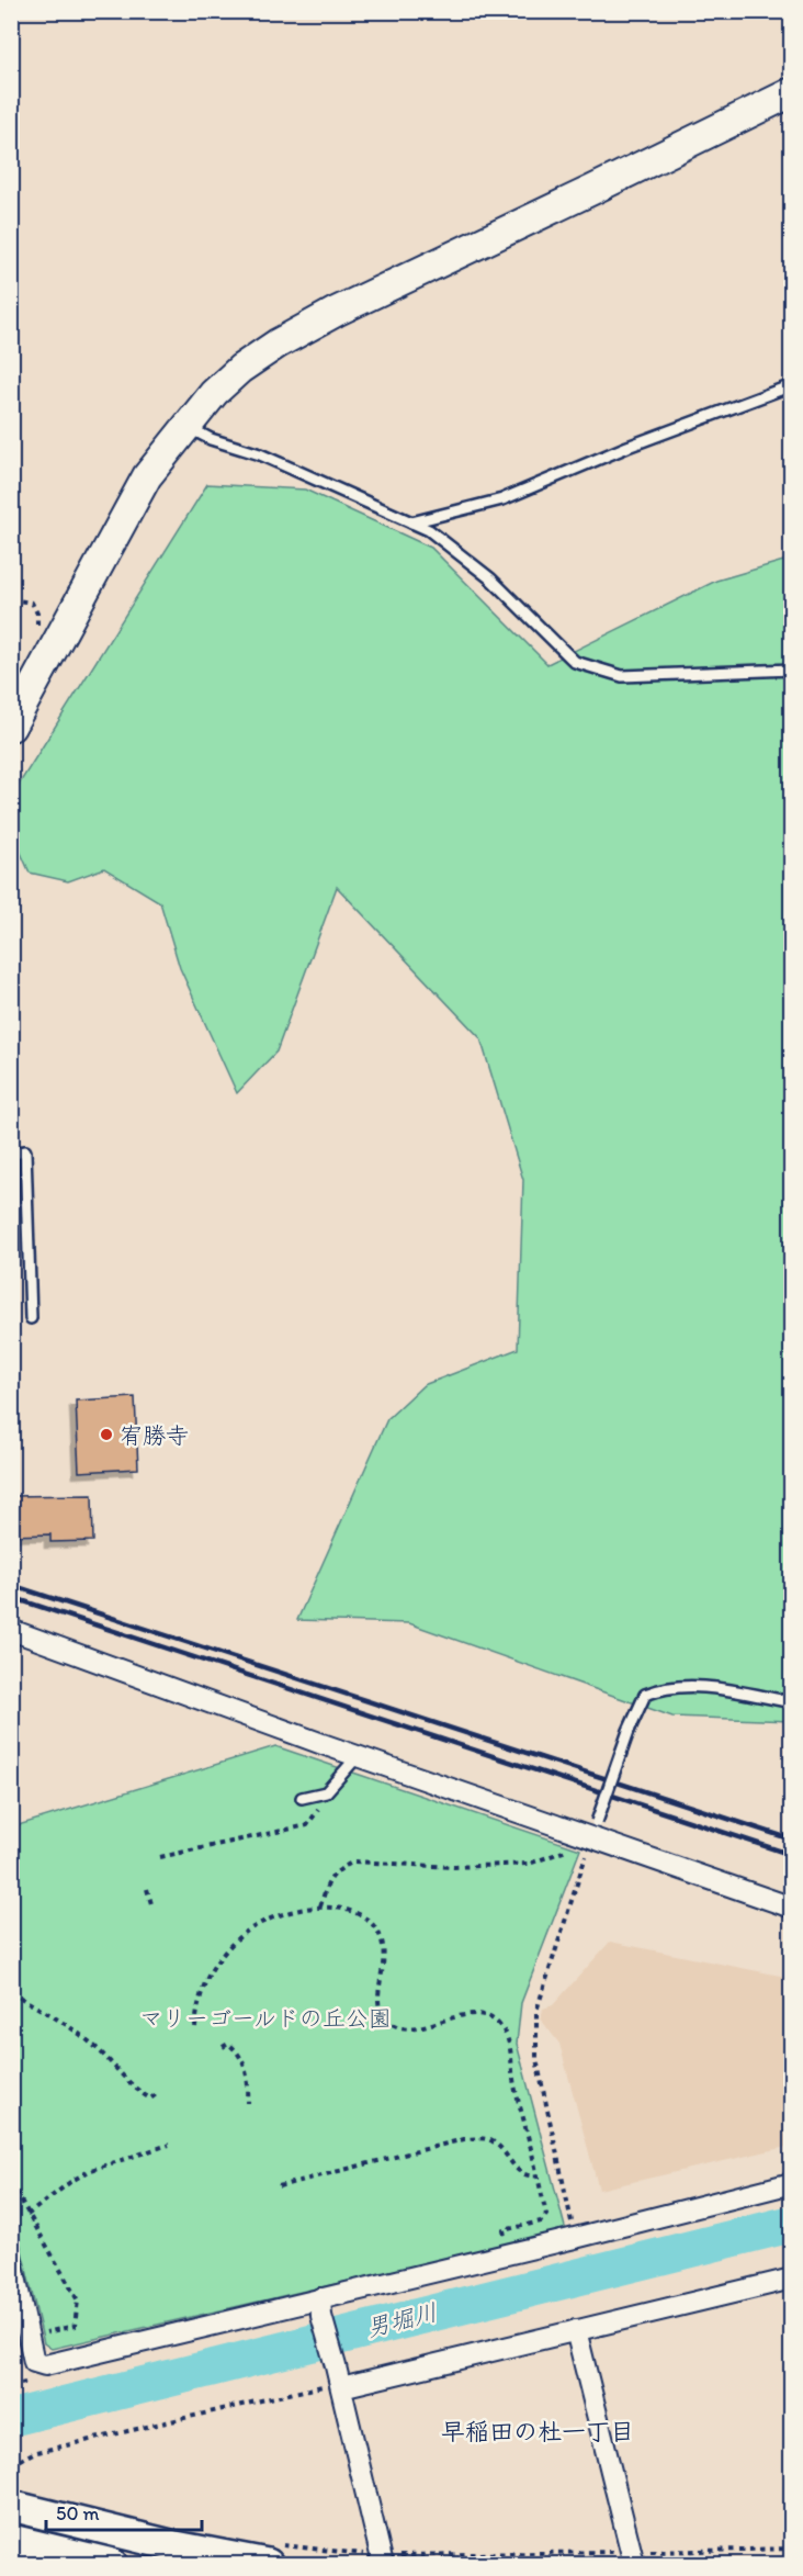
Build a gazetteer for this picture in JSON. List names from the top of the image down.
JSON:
{
  "districts": ["早稲田の杜一丁目"],
  "water": ["男堀川"],
  "parks": ["マリーゴールドの丘公園"],
  "places": ["宥勝寺"],
  "scale_bar": "50 m"
}
